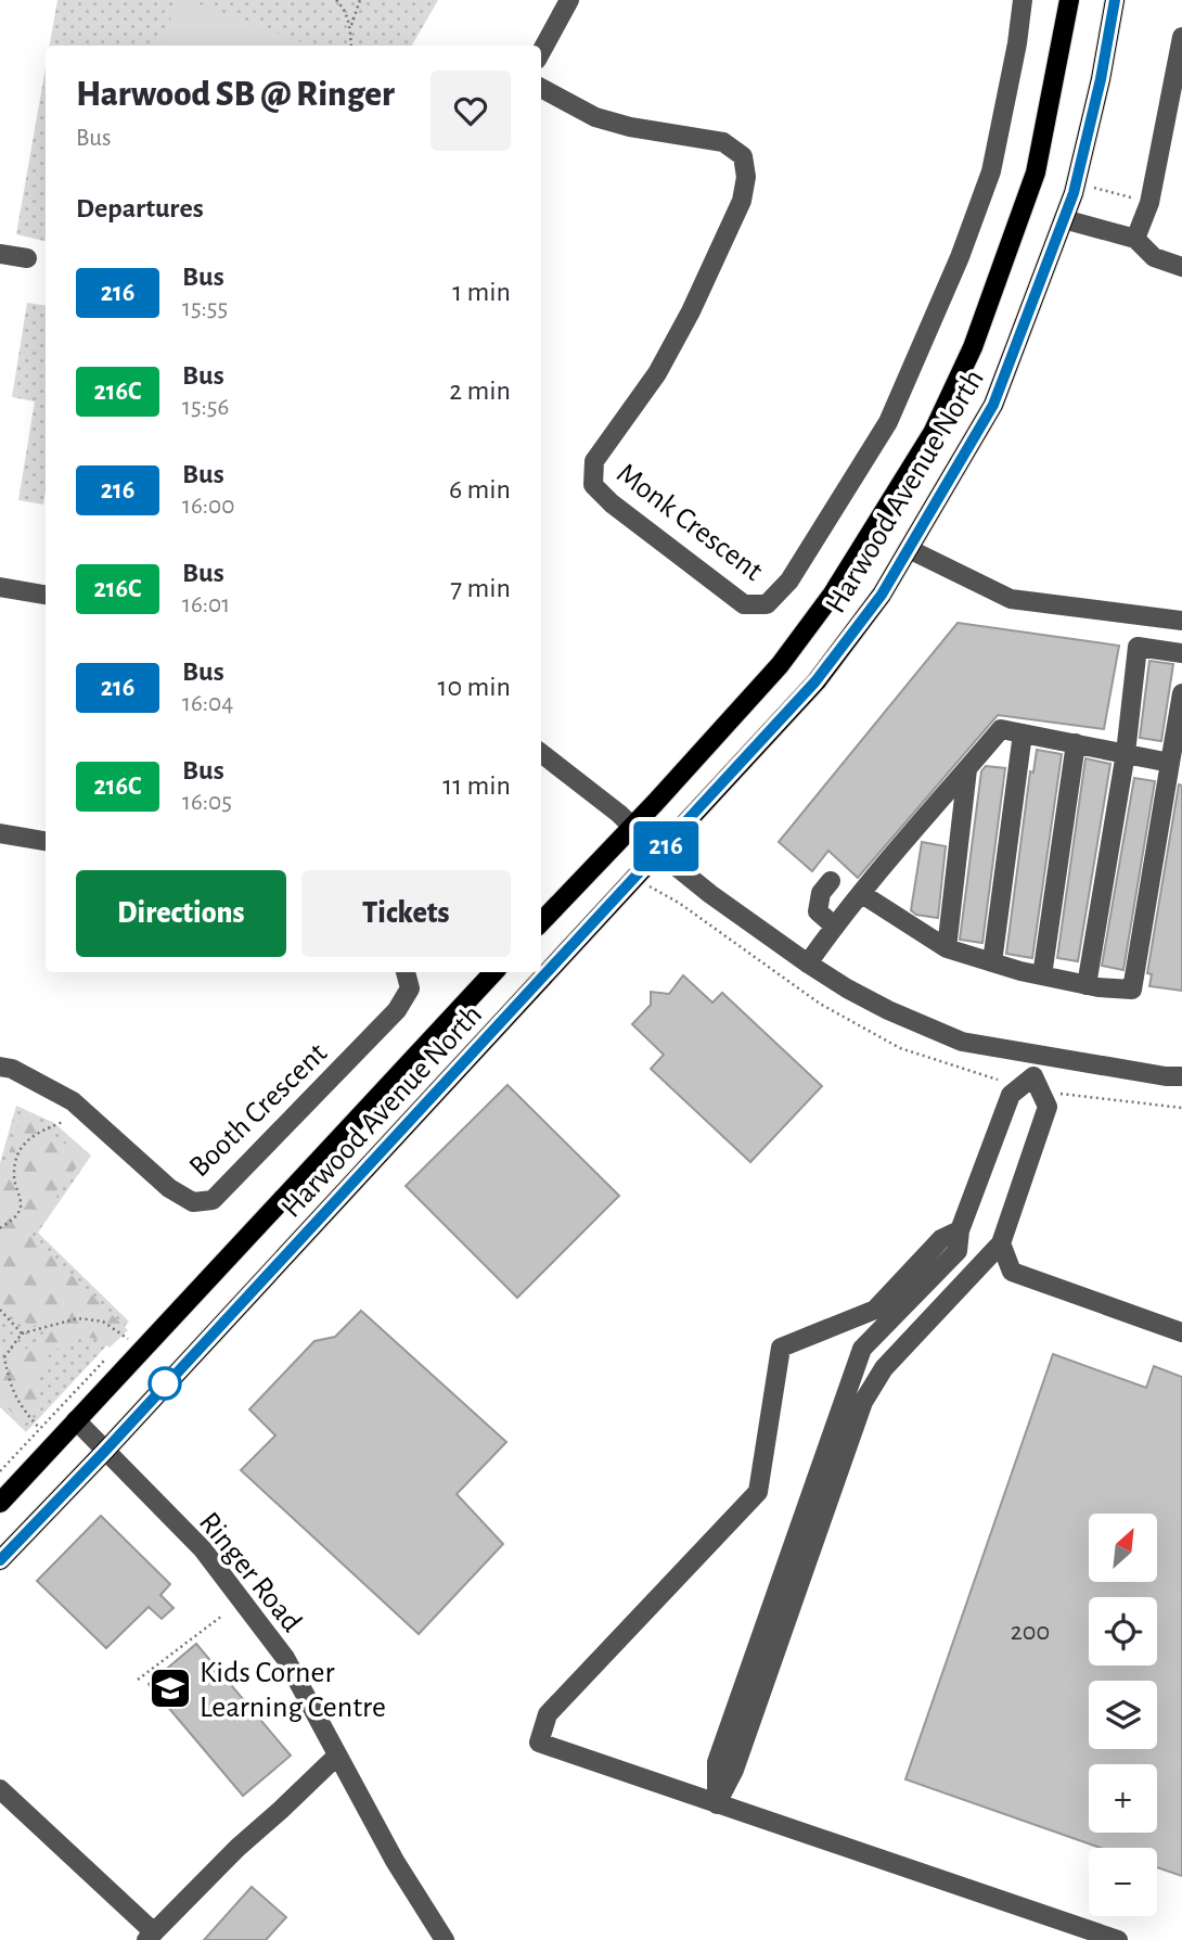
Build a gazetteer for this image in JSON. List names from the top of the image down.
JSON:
{
  "streets": {
    "main road": ["Harwood Avenue North"],
    "street": ["Monk Crescent", "Booth Crescent", "Ringer Road"]
  },
  "crossings": [
    ["Harwood Avenue North", "Ringer Road"]
  ],
  "places": {
    "school or university": ["Kids Corner Learning Centre"]
  },
  "lines": ["bus line 216"],
  "house_numbers": ["200"],
  "north": "top right",
  "page": {
    "on_map": "216",
    "heading": [
      ["Harwood SB @ Ringer", "Bus"],
      "Departures"
    ],
    "list": [
      {
        "mark": "216",
        "name": "Bus",
        "note": "15:55",
        "value": "1 min"
      },
      {
        "mark": "216C",
        "name": "Bus",
        "note": "15:56",
        "value": "2 min"
      },
      {
        "mark": "216",
        "name": "Bus",
        "note": "16:00",
        "value": "6 min"
      },
      {
        "mark": "216C",
        "name": "Bus",
        "note": "16:01",
        "value": "7 min"
      },
      {
        "mark": "216",
        "name": "Bus",
        "note": "16:04",
        "value": "10 min"
      },
      {
        "mark": "216C",
        "name": "Bus",
        "note": "16:05",
        "value": "11 min"
      }
    ],
    "buttons": ["Directions", "Tickets"],
    "map_buttons": ["+", "−"]
  }
}
